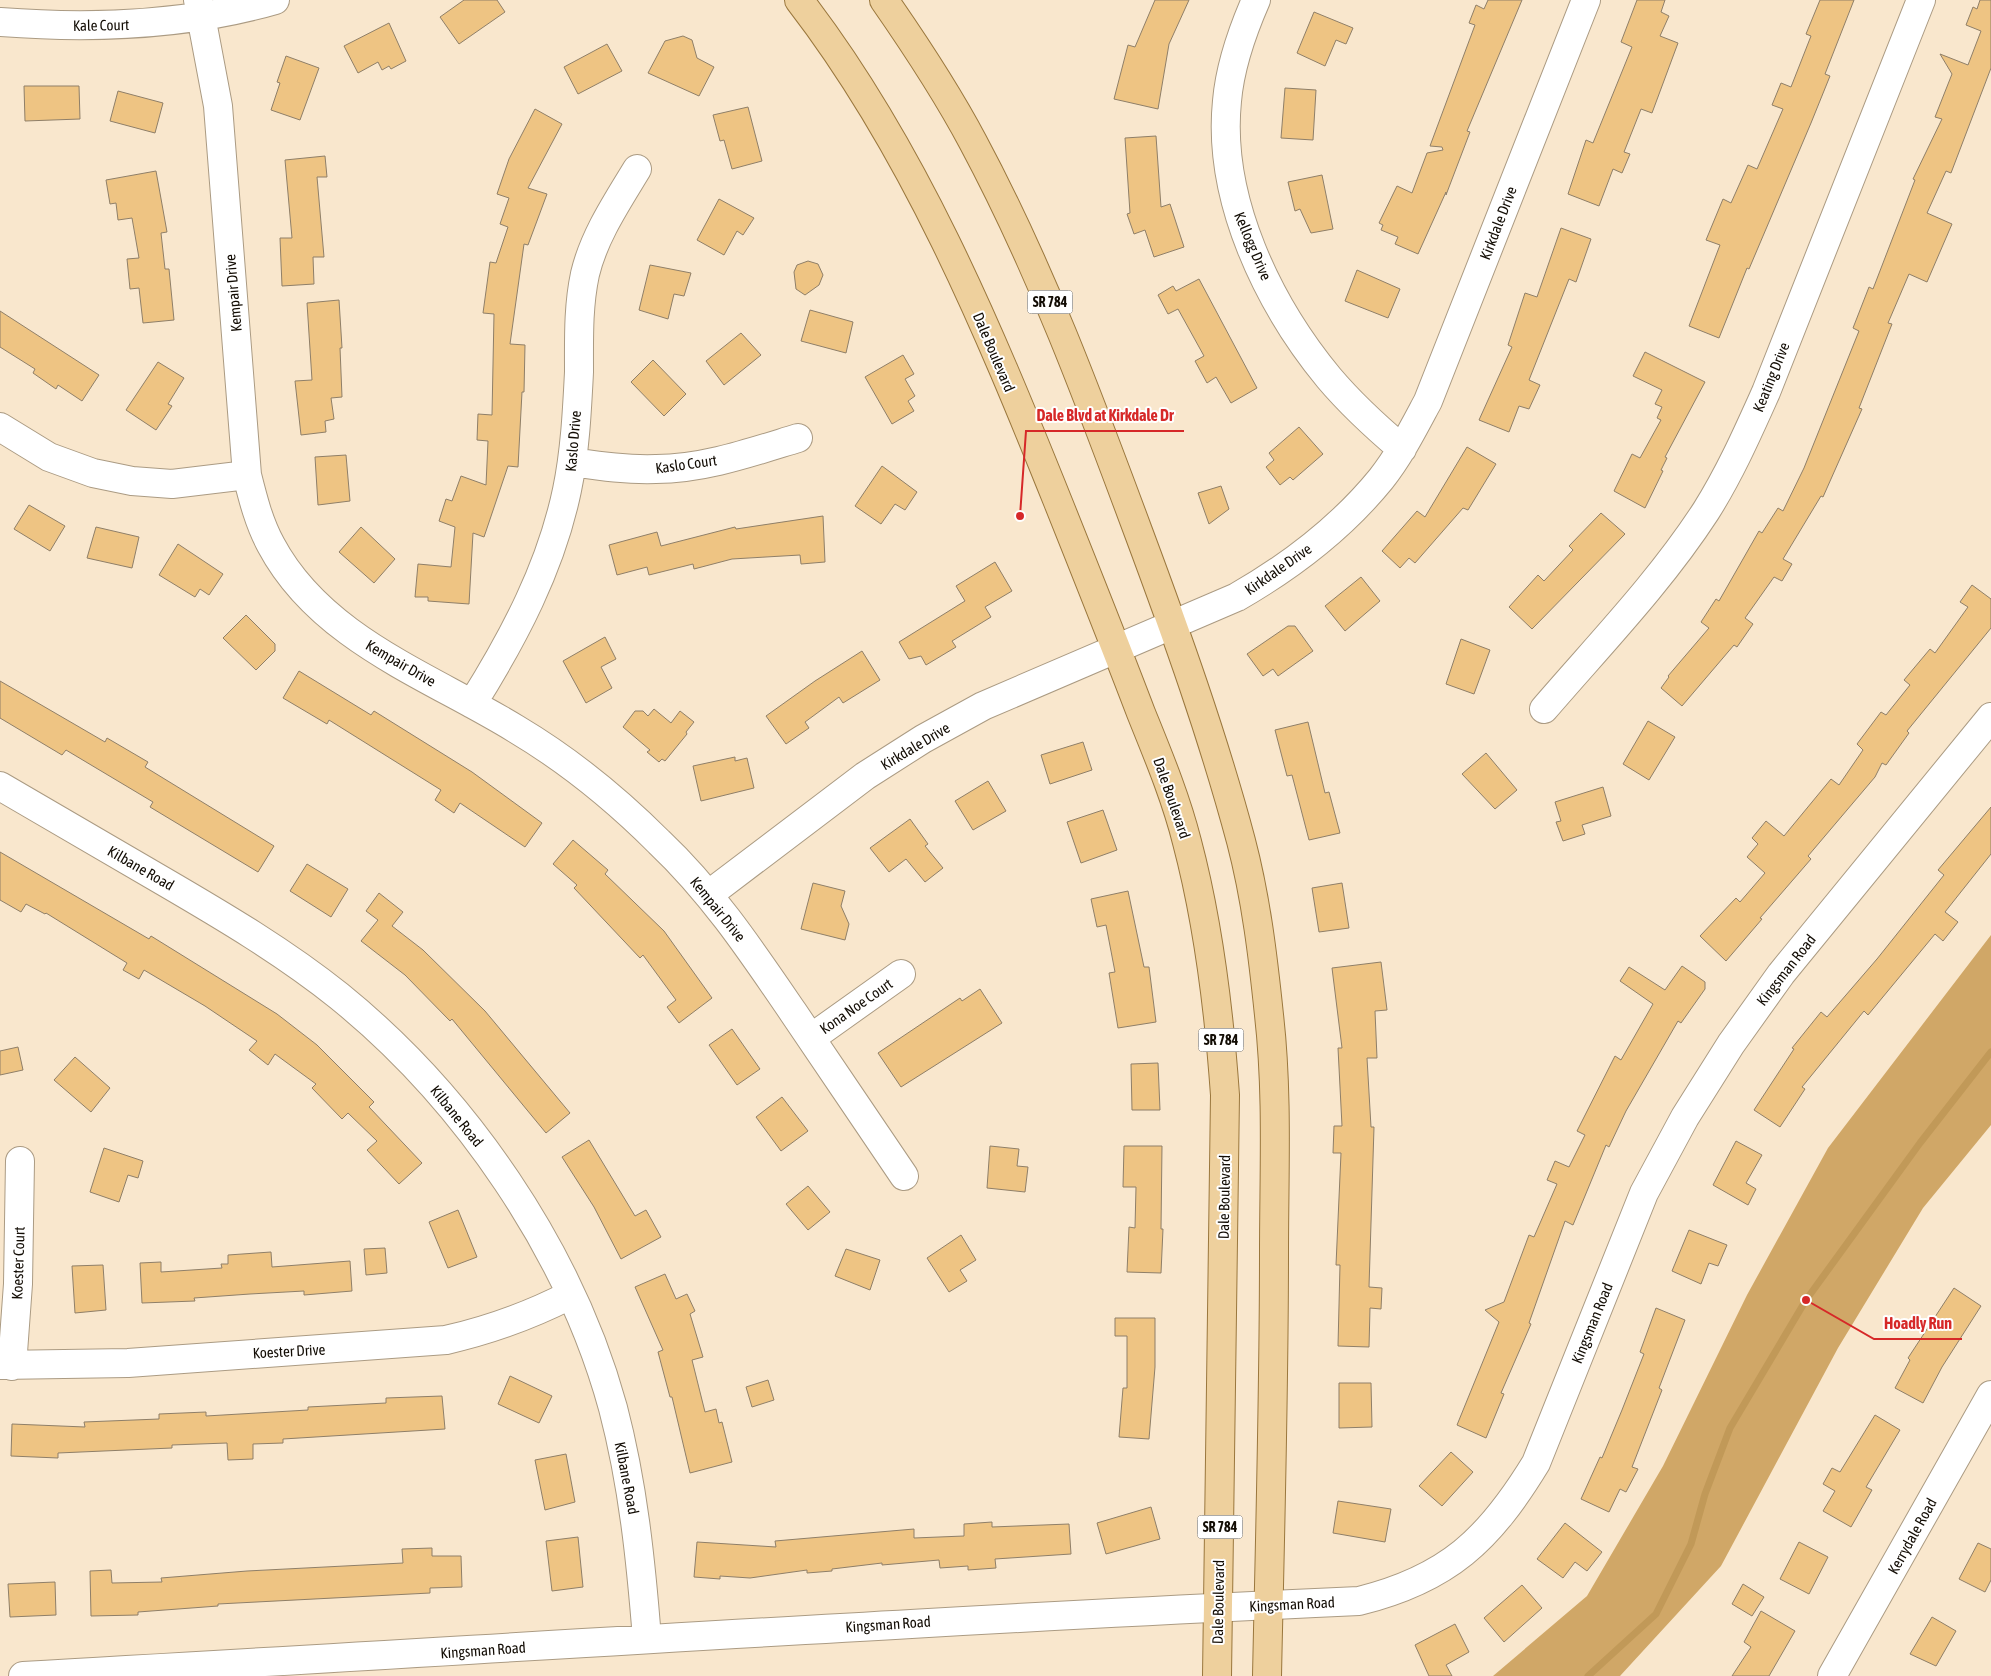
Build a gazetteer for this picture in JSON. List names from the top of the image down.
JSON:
{
  "streets": {
    "main road": ["SR 784", "Dale Boulevard"],
    "street": [
      "Kale Court",
      "Kirkdale Drive",
      "Kellogg Drive",
      "Kempair Drive",
      "Keating Drive",
      "Kaslo Drive",
      "Kaslo Court",
      "Kilbane Road",
      "Kingsman Road",
      "Kona Noe Court",
      "Koester Court",
      "Koester Drive",
      "Kerrydale Road"
    ]
  },
  "crossings": [
    ["Kale Court", "Kempair Drive"],
    ["Kirkdale Drive", "Kellogg Drive"],
    ["Kirkdale Drive", "Kempair Drive"],
    ["Kirkdale Drive", "SR 784"],
    ["Kirkdale Drive", "Dale Boulevard"],
    ["Kempair Drive", "Kaslo Drive"],
    ["Kempair Drive", "Kona Noe Court"],
    ["SR 784", "Kingsman Road"],
    ["Dale Boulevard", "Kingsman Road"],
    ["Kaslo Drive", "Kaslo Court"],
    ["Kilbane Road", "Kingsman Road"],
    ["Kilbane Road", "Koester Drive"],
    ["Koester Court", "Koester Drive"]
  ],
  "places": ["Dale Blvd at Kirkdale Dr", "Hoadly Run"]
}
